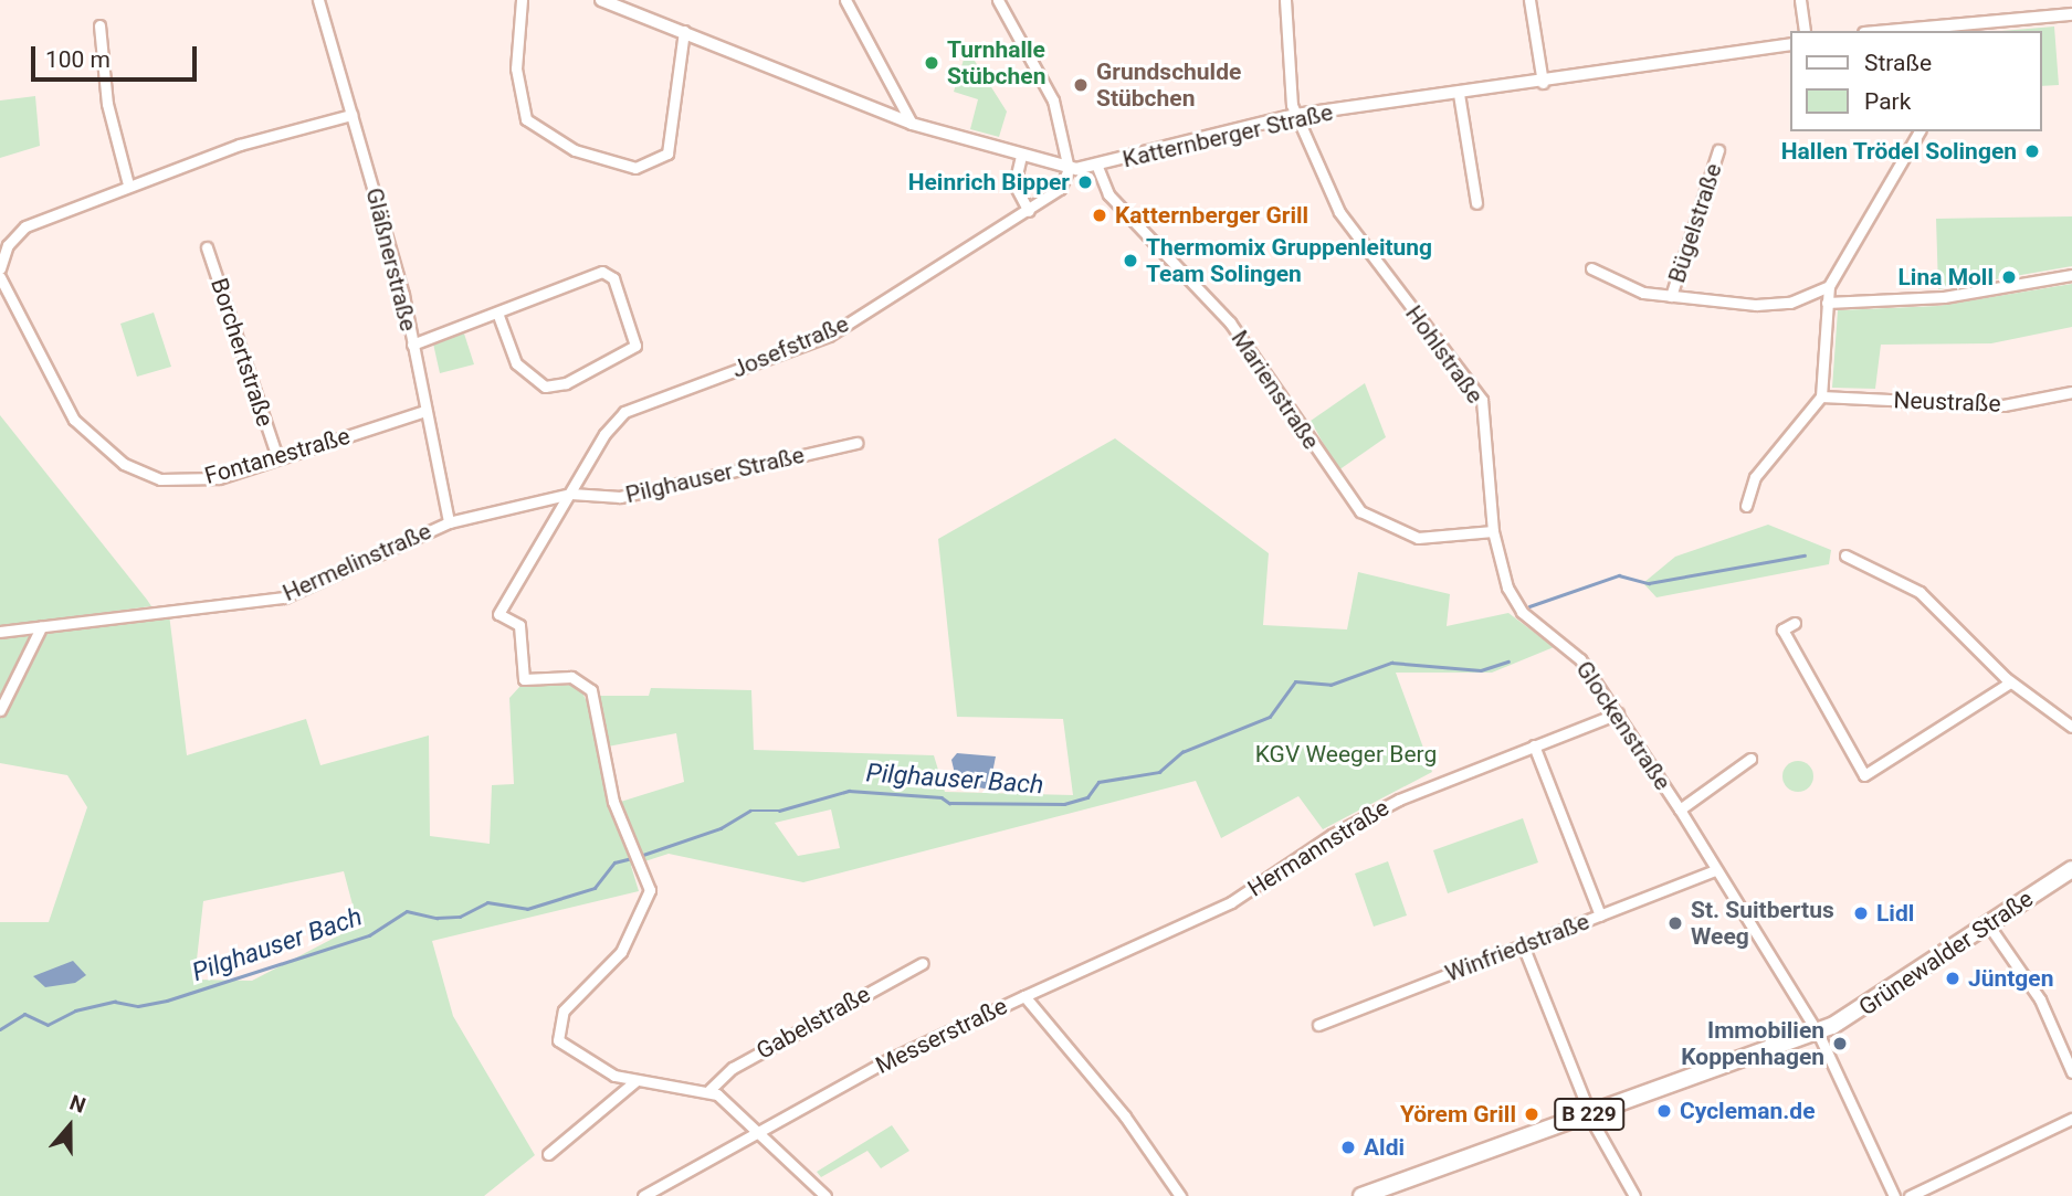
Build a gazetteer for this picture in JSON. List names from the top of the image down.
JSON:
{
  "streets": {
    "main road": ["Grünewalder Straße", "B 229"],
    "street": [
      "Katternberger Straße",
      "Bügelstraße",
      "Gläßnerstraße",
      "Josefstraße",
      "Borchertstraße",
      "Hohlstraße",
      "Marienstraße",
      "Neustraße",
      "Fontanestraße",
      "Pilghauser Straße",
      "Hermelinstraße",
      "Glockenstraße",
      "Hermannstraße",
      "Winfriedstraße",
      "Gabelstraße",
      "Messerstraße"
    ]
  },
  "crossings": [
    ["Katternberger Straße", "Josefstraße"],
    ["Katternberger Straße", "Hohlstraße"],
    ["Katternberger Straße", "Marienstraße"],
    ["Gläßnerstraße", "Fontanestraße"],
    ["Gläßnerstraße", "Hermelinstraße"],
    ["Josefstraße", "Pilghauser Straße"],
    ["Josefstraße", "Hermelinstraße"],
    ["Borchertstraße", "Fontanestraße"],
    ["Hohlstraße", "Marienstraße"],
    ["Hohlstraße", "Glockenstraße"],
    ["Marienstraße", "Glockenstraße"],
    ["Pilghauser Straße", "Hermelinstraße"],
    ["Glockenstraße", "Hermannstraße"],
    ["Glockenstraße", "Winfriedstraße"],
    ["Glockenstraße", "Grünewalder Straße"],
    ["Glockenstraße", "B 229"],
    ["Hermannstraße", "Messerstraße"],
    ["Grünewalder Straße", "B 229"]
  ],
  "water": ["Pilghauser Bach"],
  "parks": ["KGV Weeger Berg"],
  "places": [
    "Turnhalle Stübchen",
    "Grundschulde Stübchen",
    "Hallen Trödel Solingen",
    "Heinrich Bipper",
    "Katternberger Grill",
    "Thermomix Gruppenleitung Team Solingen",
    "Lina Moll",
    "Lidl",
    "St. Suitbertus Weeg",
    "Jüntgen",
    "Immobilien Koppenhagen",
    "Cycleman.de",
    "Yörem Grill",
    "Aldi"
  ],
  "legend": ["Straße", "Park"],
  "scale_bar": "100 m",
  "north": "top"
}
